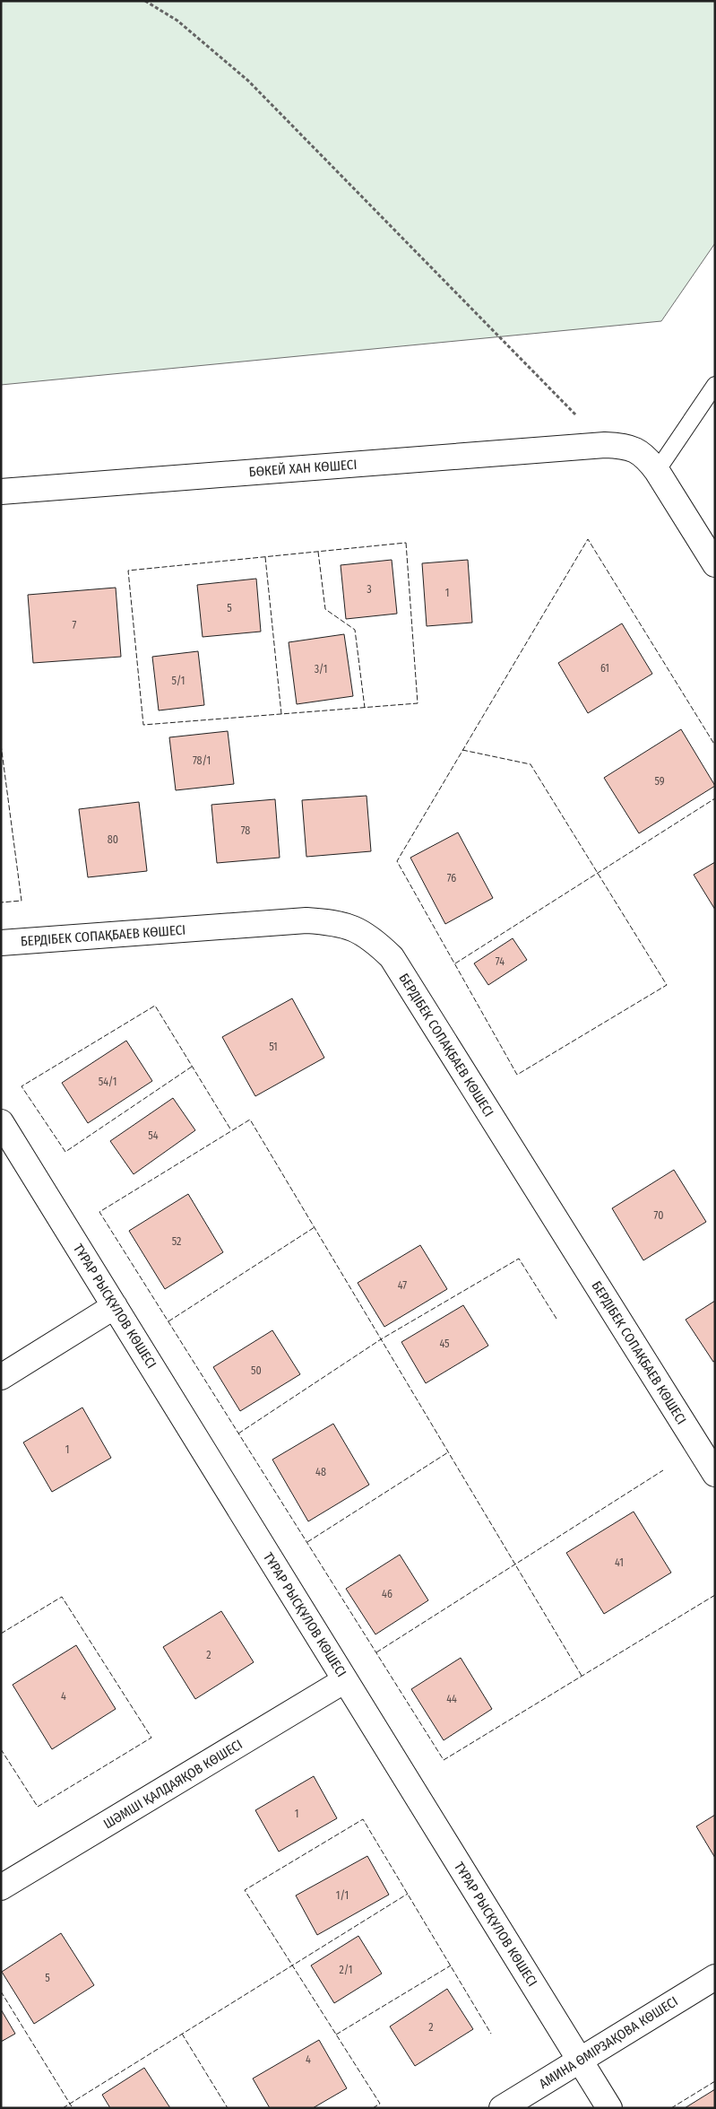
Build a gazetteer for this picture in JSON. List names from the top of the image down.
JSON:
{
  "streets": {
    "street": [
      "БӨКЕЙ ХАН КӨШЕСІ",
      "БЕРДІБЕК СОПАҚБАЕВ КӨШЕСІ",
      "ТҰРАР РЫСҚҰЛОВ КӨШЕСІ",
      "ШӘМШІ ҚАЛДАЯҚОВ КӨШЕСІ",
      "АМИНА ӨМІРЗАҚОВА КӨШЕСІ"
    ]
  },
  "crossings": [
    ["ТҰРАР РЫСҚҰЛОВ КӨШЕСІ", "ШӘМШІ ҚАЛДАЯҚОВ КӨШЕСІ"],
    ["ТҰРАР РЫСҚҰЛОВ КӨШЕСІ", "АМИНА ӨМІРЗАҚОВА КӨШЕСІ"]
  ],
  "house_numbers": [
    "3",
    "1",
    "5",
    "7",
    "61",
    "3/1",
    "5/1",
    "78/1",
    "59",
    "78",
    "80",
    "76",
    "74",
    "51",
    "54/1",
    "54",
    "70",
    "52",
    "47",
    "45",
    "50",
    "1",
    "48",
    "41",
    "46",
    "2",
    "4",
    "44",
    "1",
    "1/1",
    "2/1",
    "5",
    "2",
    "4"
  ]
}
